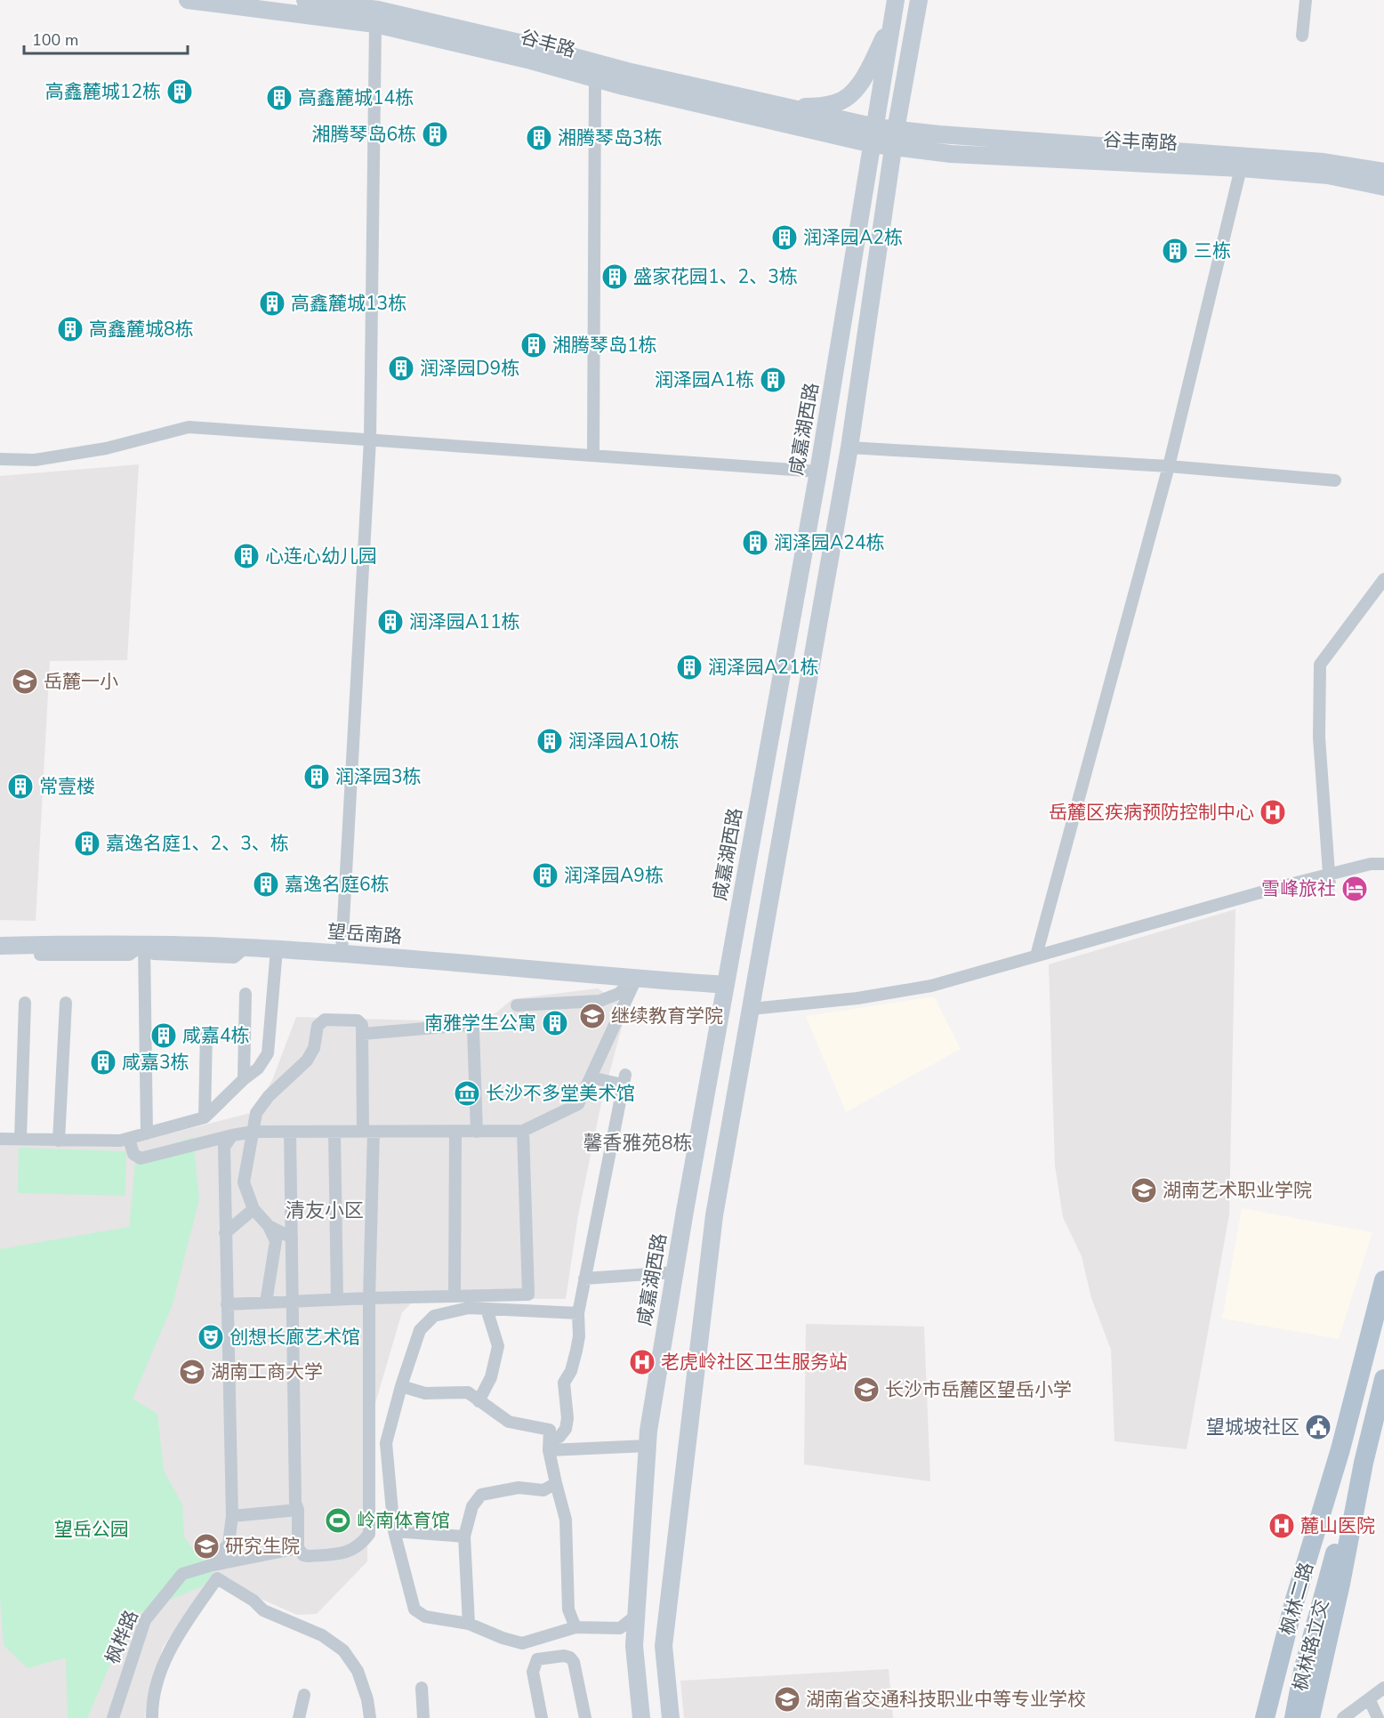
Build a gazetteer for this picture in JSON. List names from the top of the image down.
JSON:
{
  "streets": {
    "main road": [
      "谷丰路",
      "谷丰南路",
      "咸嘉湖西路",
      "望岳南路",
      "枫林二路",
      "枫林路立交"
    ],
    "street": ["枫桦路"]
  },
  "crossings": [
    ["谷丰路", "谷丰南路"],
    ["谷丰路", "咸嘉湖西路"],
    ["咸嘉湖西路", "望岳南路"],
    ["枫林二路", "枫林路立交"]
  ],
  "districts": ["馨香雅苑8栋", "清友小区"],
  "parks": ["望岳公园"],
  "places": {
    "building": [
      "高鑫麓城12栋",
      "高鑫麓城14栋",
      "湘腾琴岛6栋",
      "湘腾琴岛3栋",
      "润泽园A2栋",
      "三栋",
      "盛家花园1、2、3栋",
      "高鑫麓城13栋",
      "高鑫麓城8栋",
      "湘腾琴岛1栋",
      "润泽园D9栋",
      "润泽园A1栋",
      "润泽园A24栋",
      "心连心幼儿园",
      "润泽园A11栋",
      "润泽园A21栋",
      "润泽园A10栋",
      "润泽园3栋",
      "常壹楼",
      "嘉逸名庭1、2、3、栋",
      "润泽园A9栋",
      "嘉逸名庭6栋",
      "南雅学生公寓",
      "咸嘉4栋",
      "咸嘉3栋"
    ],
    "school or university": [
      "岳麓一小",
      "继续教育学院",
      "湖南艺术职业学院",
      "湖南工商大学",
      "长沙市岳麓区望岳小学",
      "研究生院",
      "湖南省交通科技职业中等专业学校"
    ],
    "hospital": ["岳麓区疾病预防控制中心", "老虎岭社区卫生服务站", "麓山医院"],
    "hotel": ["雪峰旅社"],
    "museum": ["长沙不多堂美术馆"],
    "theatre": ["创想长廊艺术馆"],
    "public building": ["望城坡社区"],
    "sports": ["岭南体育馆"]
  },
  "scale_bar": "100 m"
}
